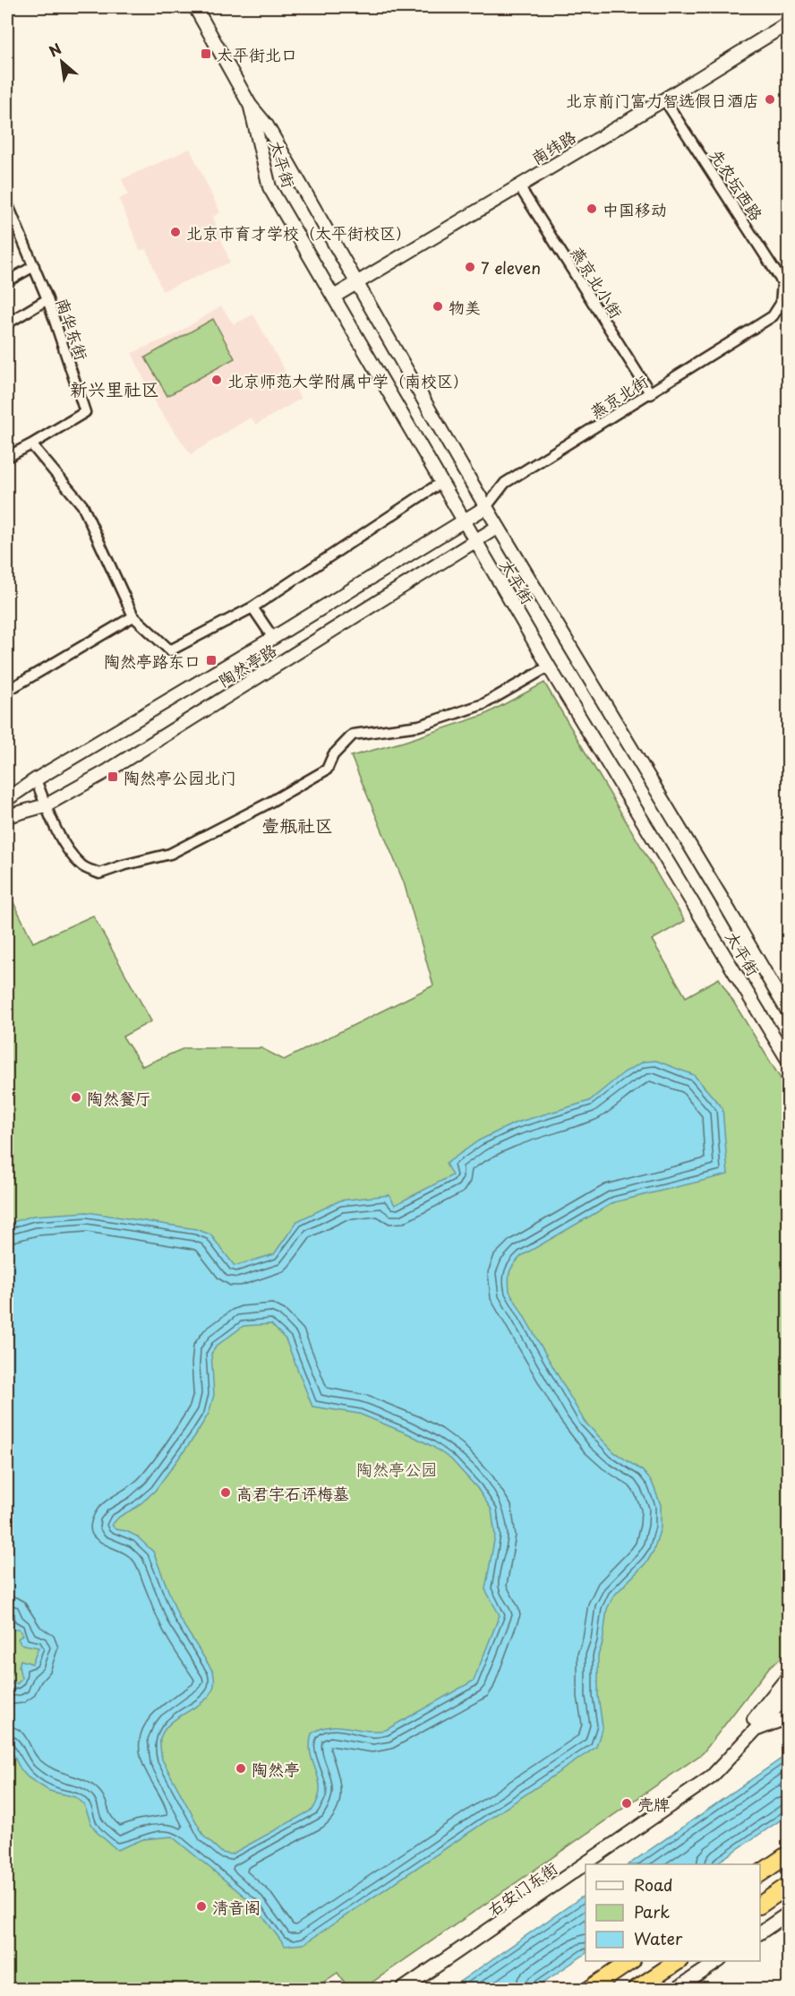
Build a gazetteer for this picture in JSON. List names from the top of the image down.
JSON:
{
  "streets": {
    "main road": [
      "南纬路",
      "太平街",
      "陶然亭路",
      "右安门东街"
    ],
    "street": [
      "先农坛西路",
      "燕京北小街",
      "南华东街",
      "燕京北街"
    ]
  },
  "crossings": [
    ["南纬路", "太平街"],
    ["南纬路", "先农坛西路"],
    ["南纬路", "燕京北小街"],
    ["太平街", "燕京北街"],
    ["太平街", "陶然亭路"],
    ["先农坛西路", "燕京北街"],
    ["燕京北小街", "燕京北街"],
    ["燕京北街", "陶然亭路"]
  ],
  "districts": ["新兴里社区", "壹瓶社区"],
  "parks": ["陶然亭公园"],
  "places": {
    "transit": ["太平街北口", "陶然亭路东口", "陶然亭公园北门"],
    "other": [
      "北京前门富力智选假日酒店",
      "中国移动",
      "北京市育才学校（太平街校区）",
      "7 eleven",
      "物美",
      "北京师范大学附属中学（南校区）",
      "陶然餐厅",
      "高君宇石评梅墓",
      "陶然亭",
      "壳牌",
      "清音阁"
    ]
  },
  "legend": ["Road", "Park", "Water"],
  "north": "top left"
}
